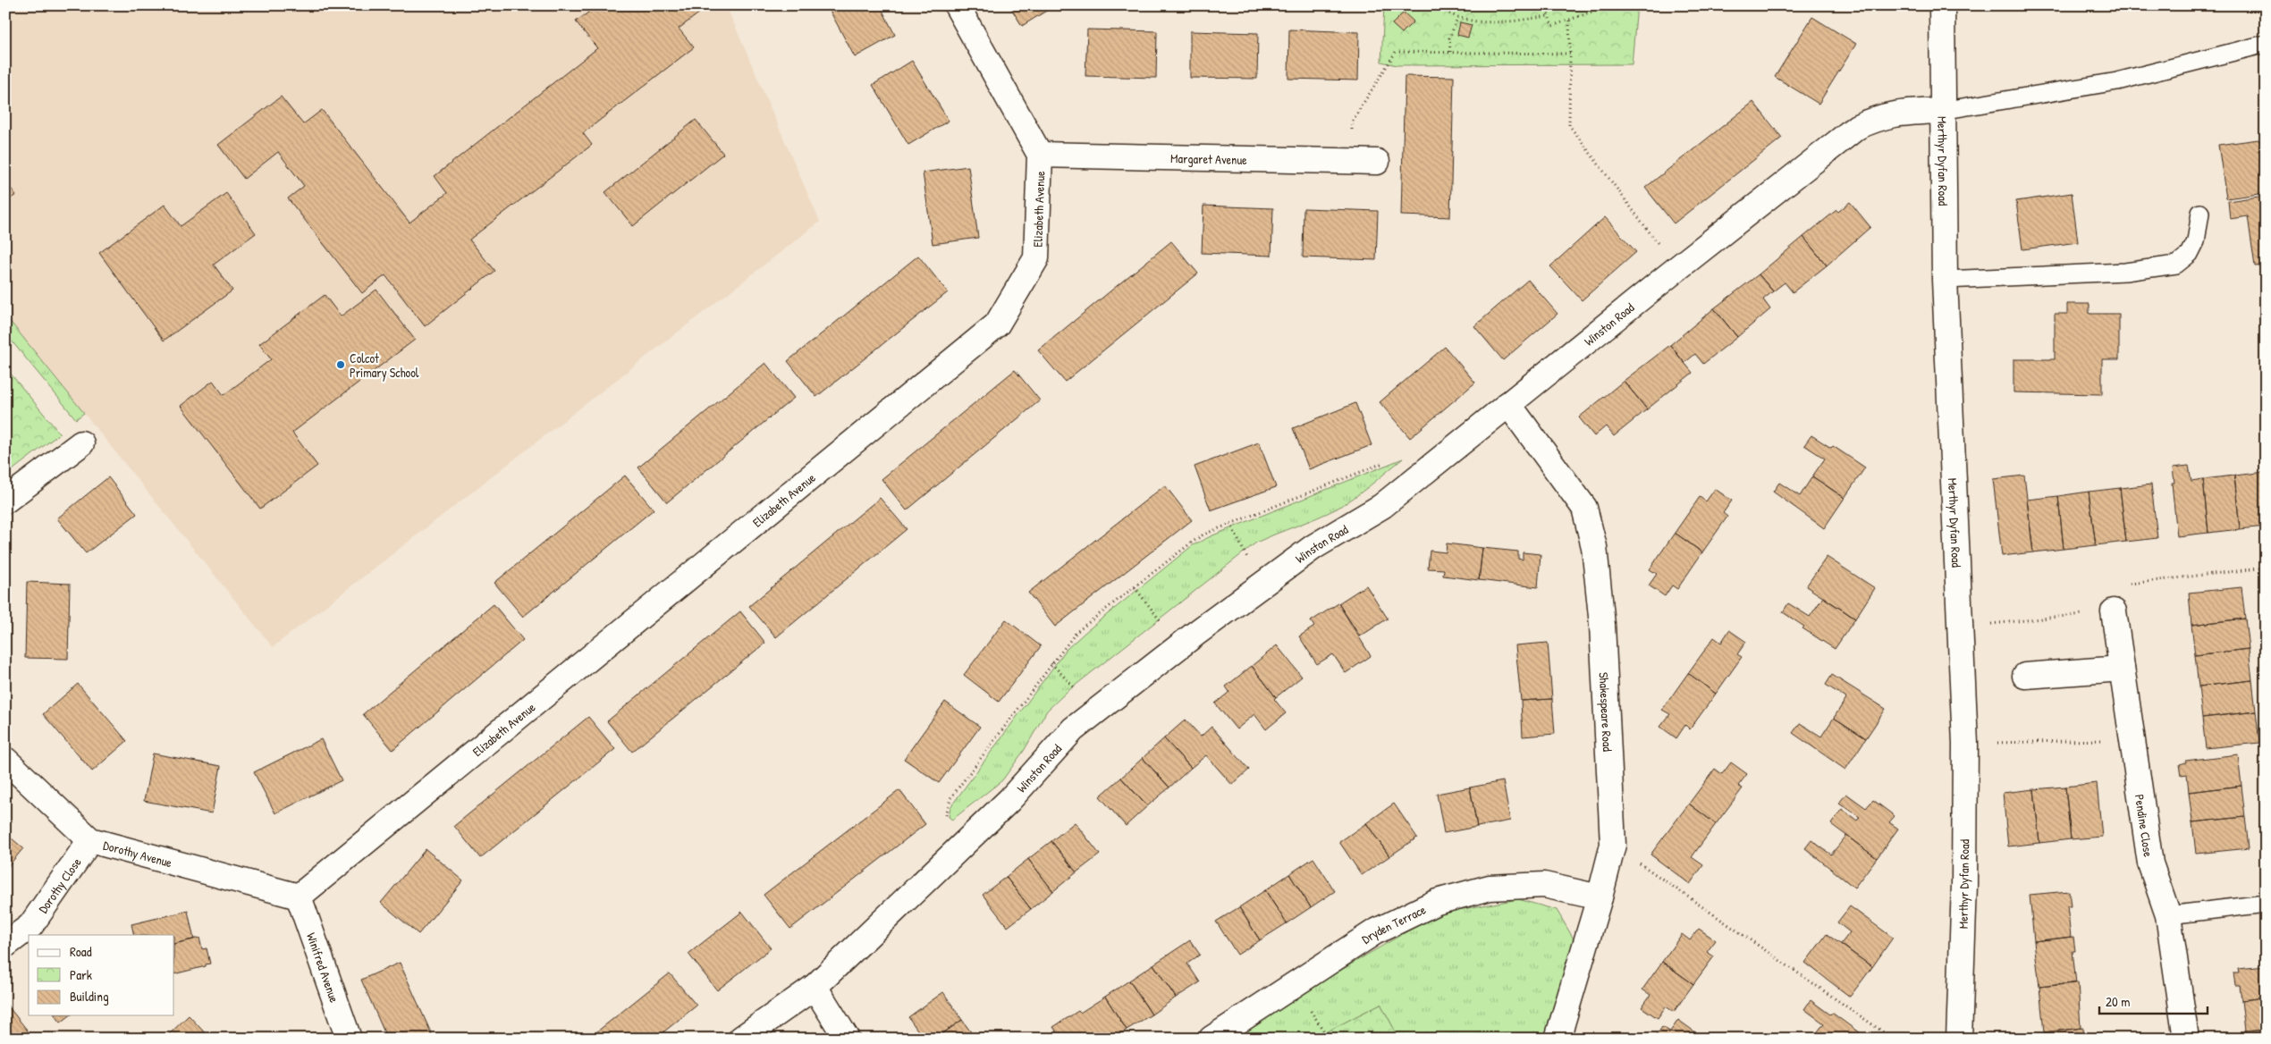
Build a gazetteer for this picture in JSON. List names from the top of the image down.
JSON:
{
  "streets": {
    "street": [
      "Margaret Avenue",
      "Merthyr Dyfan Road",
      "Elizabeth Avenue",
      "Winston Road",
      "Shakespeare Road",
      "Pendine Close",
      "Dorothy Avenue",
      "Dorothy Close",
      "Dryden Terrace",
      "Winifred Avenue"
    ]
  },
  "crossings": [
    ["Margaret Avenue", "Elizabeth Avenue"],
    ["Merthyr Dyfan Road", "Winston Road"],
    ["Elizabeth Avenue", "Dorothy Avenue"],
    ["Elizabeth Avenue", "Winifred Avenue"],
    ["Winston Road", "Shakespeare Road"],
    ["Shakespeare Road", "Dryden Terrace"],
    ["Dorothy Avenue", "Dorothy Close"],
    ["Dorothy Avenue", "Winifred Avenue"]
  ],
  "places": ["Colcot Primary School"],
  "legend": ["Road", "Park", "Building"],
  "scale_bar": "20 m"
}
